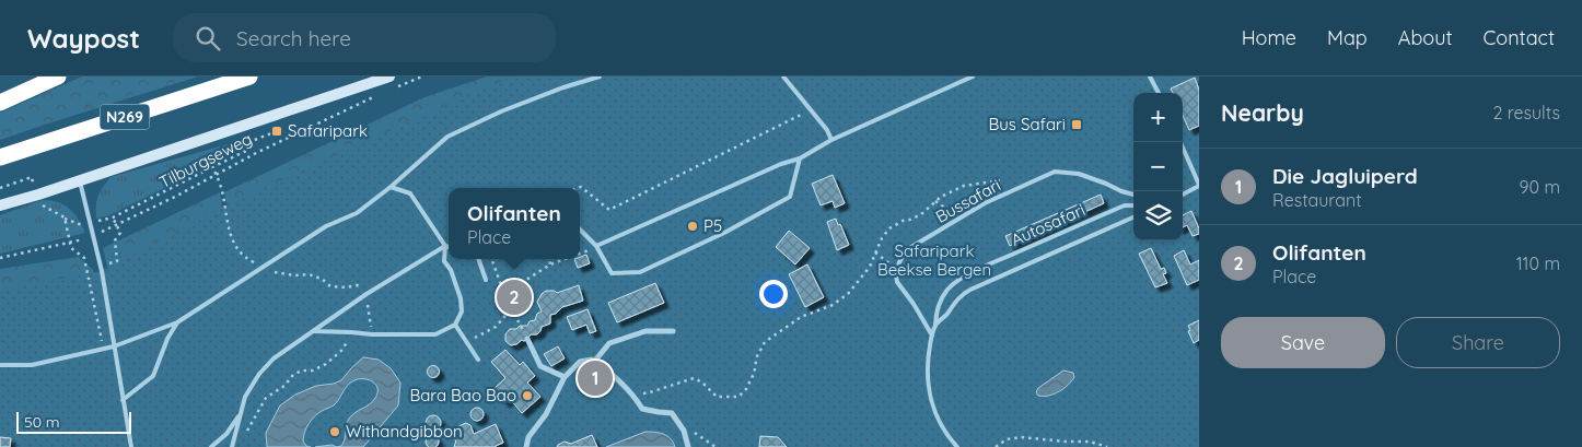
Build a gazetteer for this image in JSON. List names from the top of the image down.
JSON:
{
  "streets": {
    "highway": ["N269"],
    "street": ["Tilburgseweg"],
    "lane": ["Bussafari", "Autosafari"]
  },
  "crossings": [
    ["Bussafari", "Autosafari"]
  ],
  "parks": ["Safaripark Beekse Bergen"],
  "places": {
    "transit": ["Bus Safari", "Safaripark"],
    "other": ["P5", "Bara Bao Bao", "Withandgibbon"]
  },
  "scale_bar": "50 m",
  "page": {
    "header": "Waypost",
    "search": "Search here",
    "nav": [
      "Home",
      "Map",
      "About",
      "Contact"
    ],
    "heading": ["Nearby", "2 results"],
    "map_buttons": ["+", "−"],
    "list": [
      {
        "mark": "1",
        "name": "Die Jagluiperd",
        "note": "Restaurant",
        "value": "90 m"
      },
      {
        "mark": "2",
        "name": "Olifanten",
        "note": "Place",
        "value": "110 m"
      }
    ],
    "popup": ["Olifanten", "Place"],
    "pins": ["2", "1"],
    "buttons": ["Save", "Share"],
    "scale": "50 m"
  }
}
